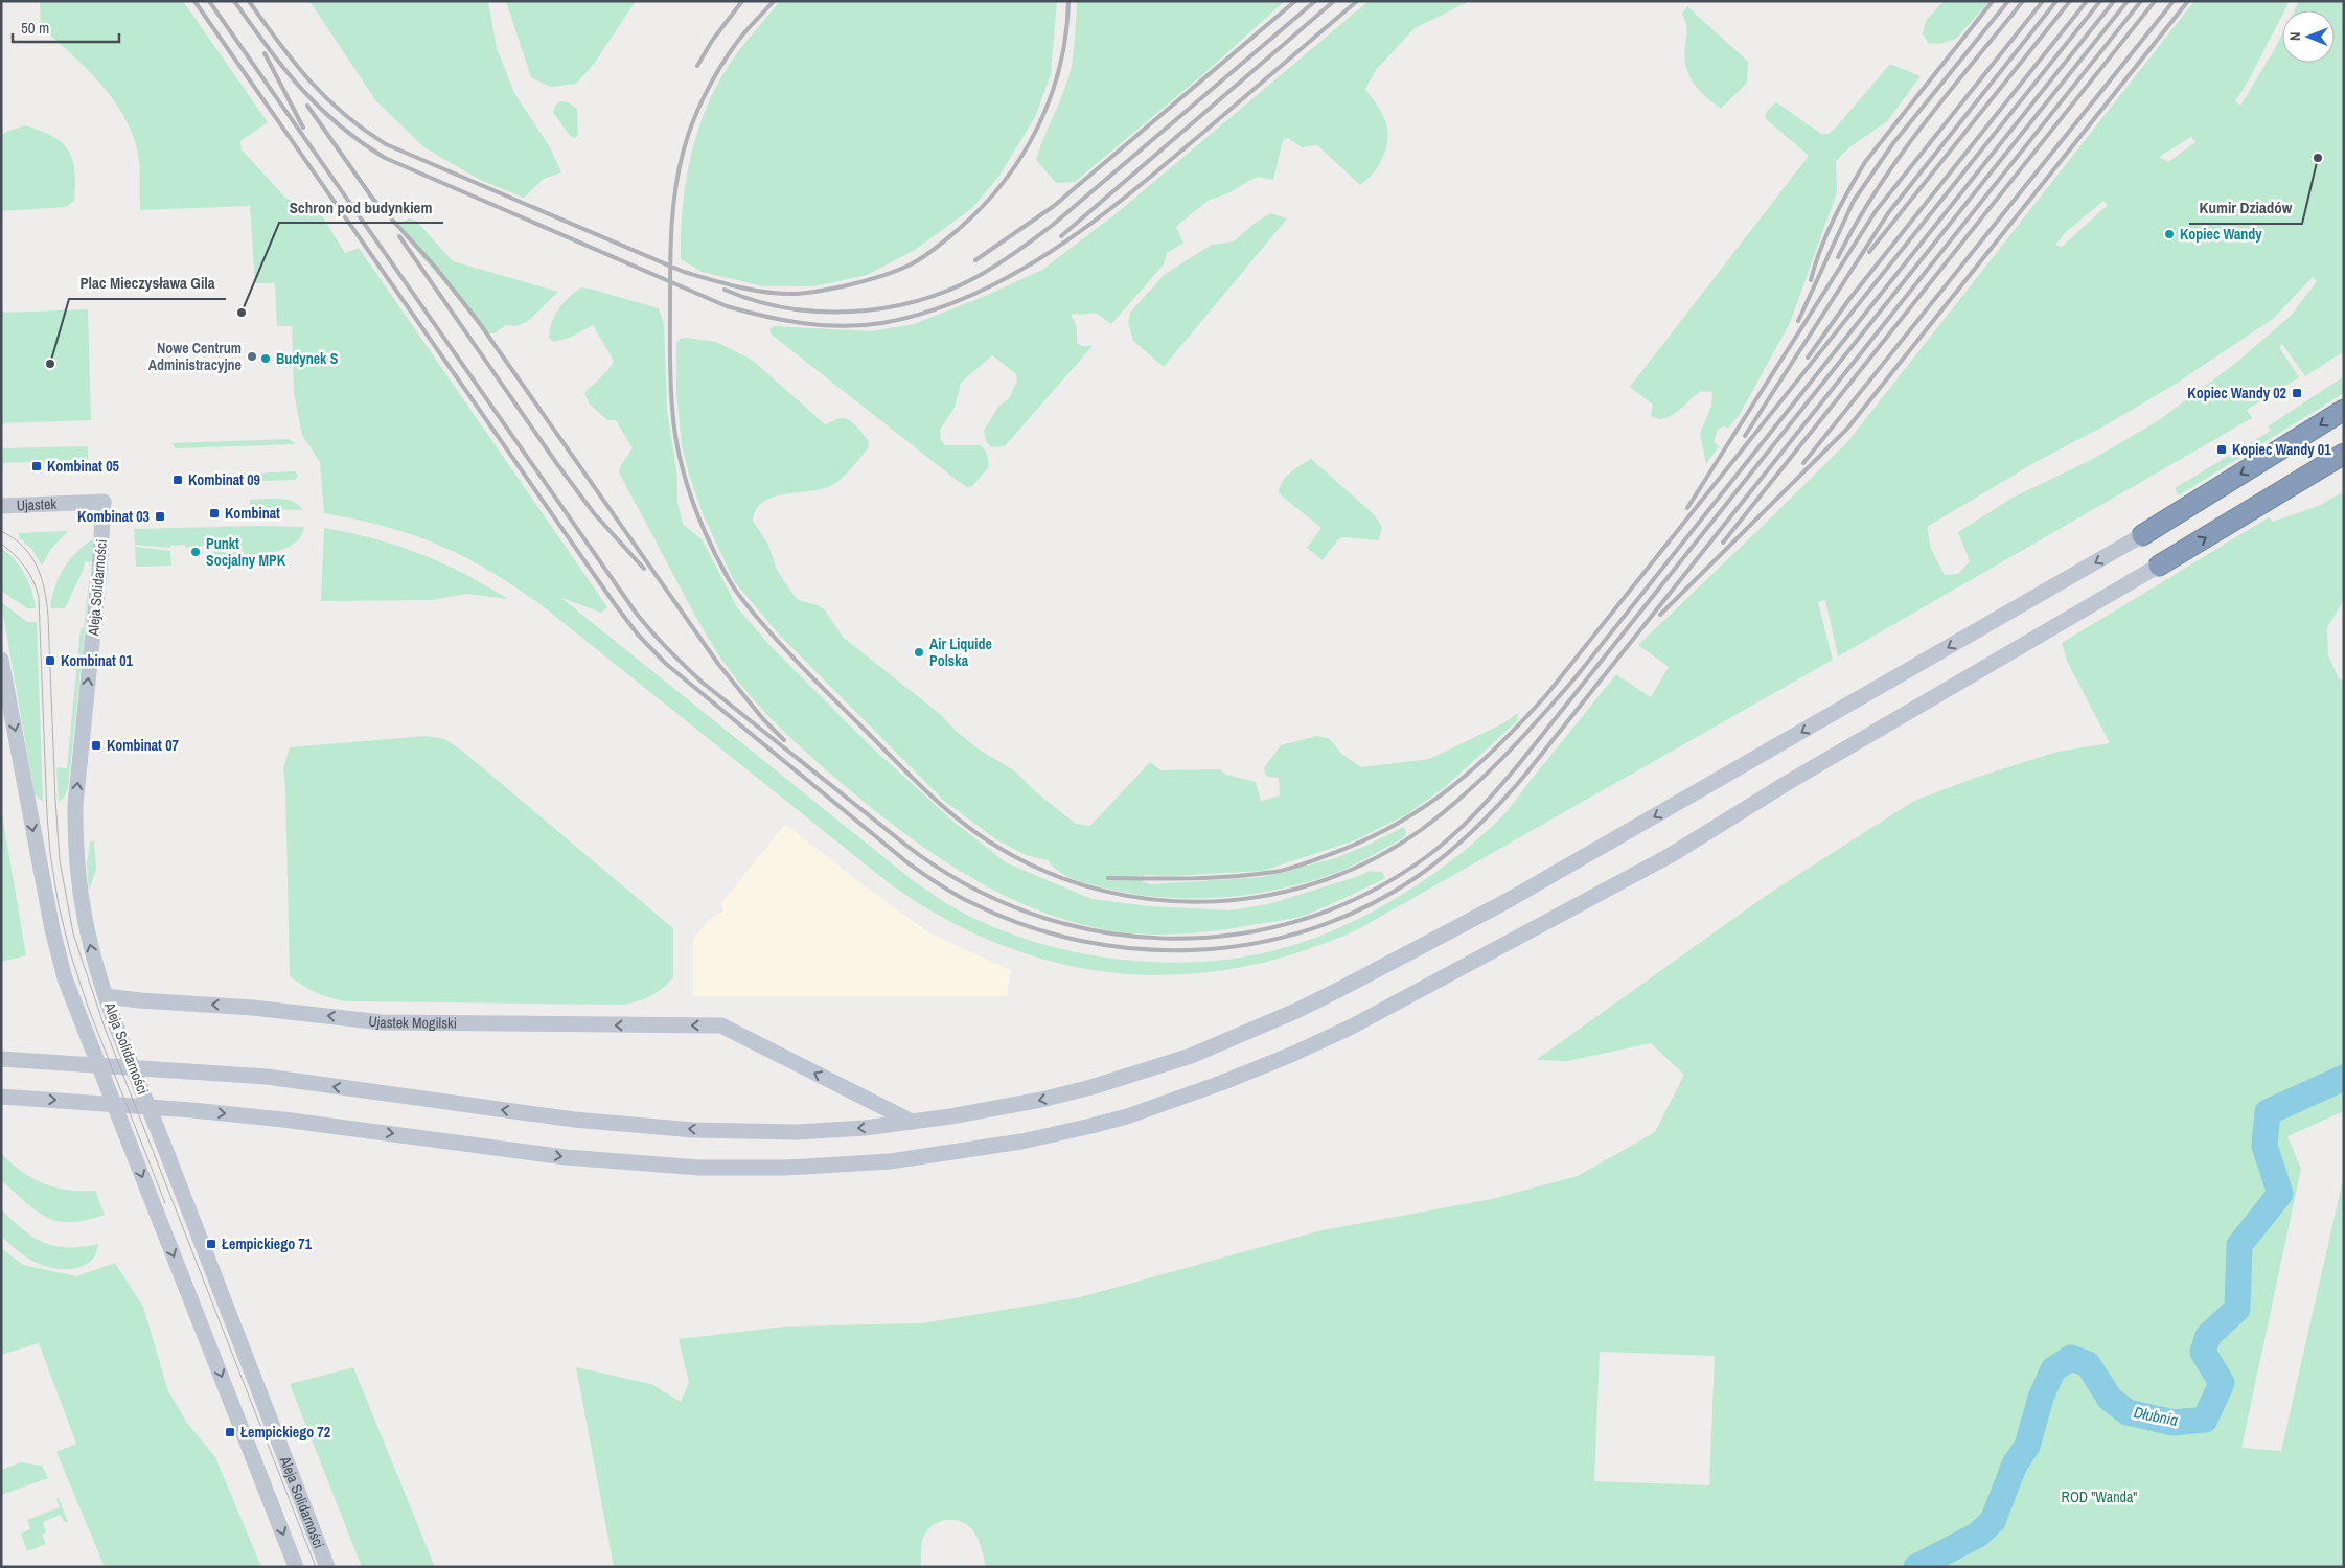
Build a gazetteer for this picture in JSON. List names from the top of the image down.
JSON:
{
  "streets": {
    "main road": ["Ujastek", "Aleja Solidarności", "Ujastek Mogilski"]
  },
  "crossings": [
    ["Ujastek", "Aleja Solidarności"],
    ["Aleja Solidarności", "Ujastek Mogilski"]
  ],
  "water": ["Dłubnia"],
  "parks": ["ROD \"Wanda\""],
  "places": {
    "other": [
      "Kumir Dziadów",
      "Kopiec Wandy",
      "Schron pod budynkiem",
      "Nowe Centrum Administracyjne",
      "Budynek S",
      "Plac Mieczysława Gila",
      "Punkt Socjalny MPK",
      "Air Liquide Polska"
    ],
    "transit": [
      "Kopiec Wandy 02",
      "Kopiec Wandy 01",
      "Kombinat 05",
      "Kombinat 09",
      "Kombinat",
      "Kombinat 03",
      "Kombinat 01",
      "Kombinat 07",
      "Łempickiego 71",
      "Łempickiego 72"
    ]
  },
  "scale_bar": "50 m",
  "north": "left"
}
